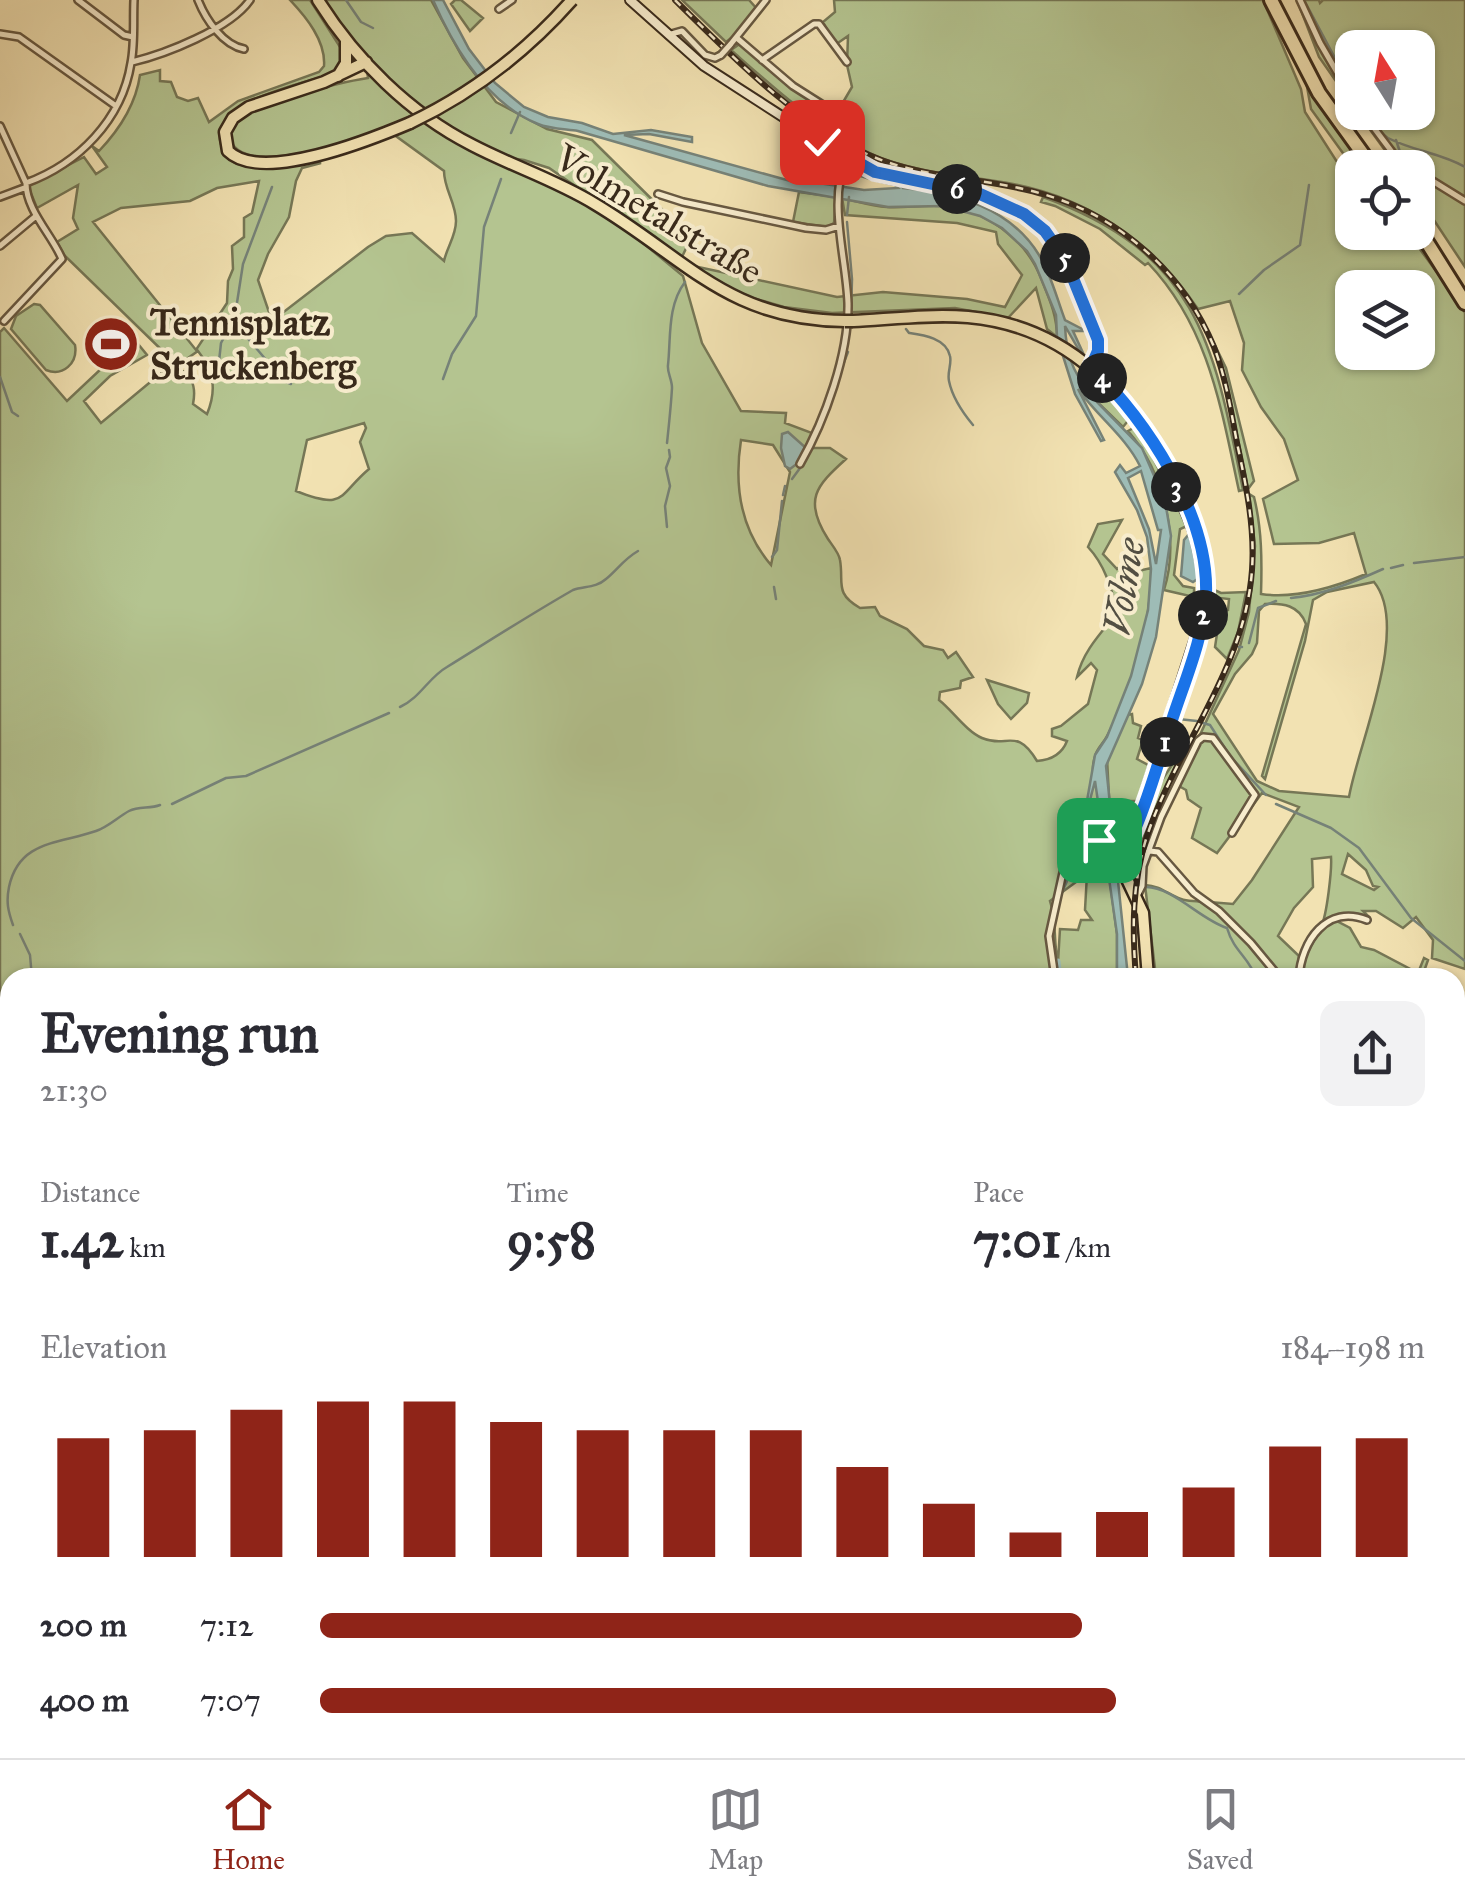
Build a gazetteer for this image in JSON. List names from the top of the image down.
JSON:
{
  "streets": {
    "main road": ["Volmetalstraße"]
  },
  "water": ["Volme"],
  "places": {
    "sports": ["Tennisplatz Struckenberg"]
  },
  "north": "top",
  "page": {
    "pins": [
      "6",
      "5",
      "4",
      "3",
      "2",
      "1"
    ],
    "heading": ["Evening run", "21:30"],
    "stats": [
      ["Distance", "1.42 km"],
      ["Time", "9:58"],
      ["Pace", "7:01 /km"]
    ],
    "chart": ["Elevation", "184–198 m"],
    "list": [
      {
        "name": "200 m",
        "note": "7:12"
      },
      {
        "name": "400 m",
        "note": "7:07"
      }
    ],
    "tabs": ["Home", "Map", "Saved"]
  }
}
